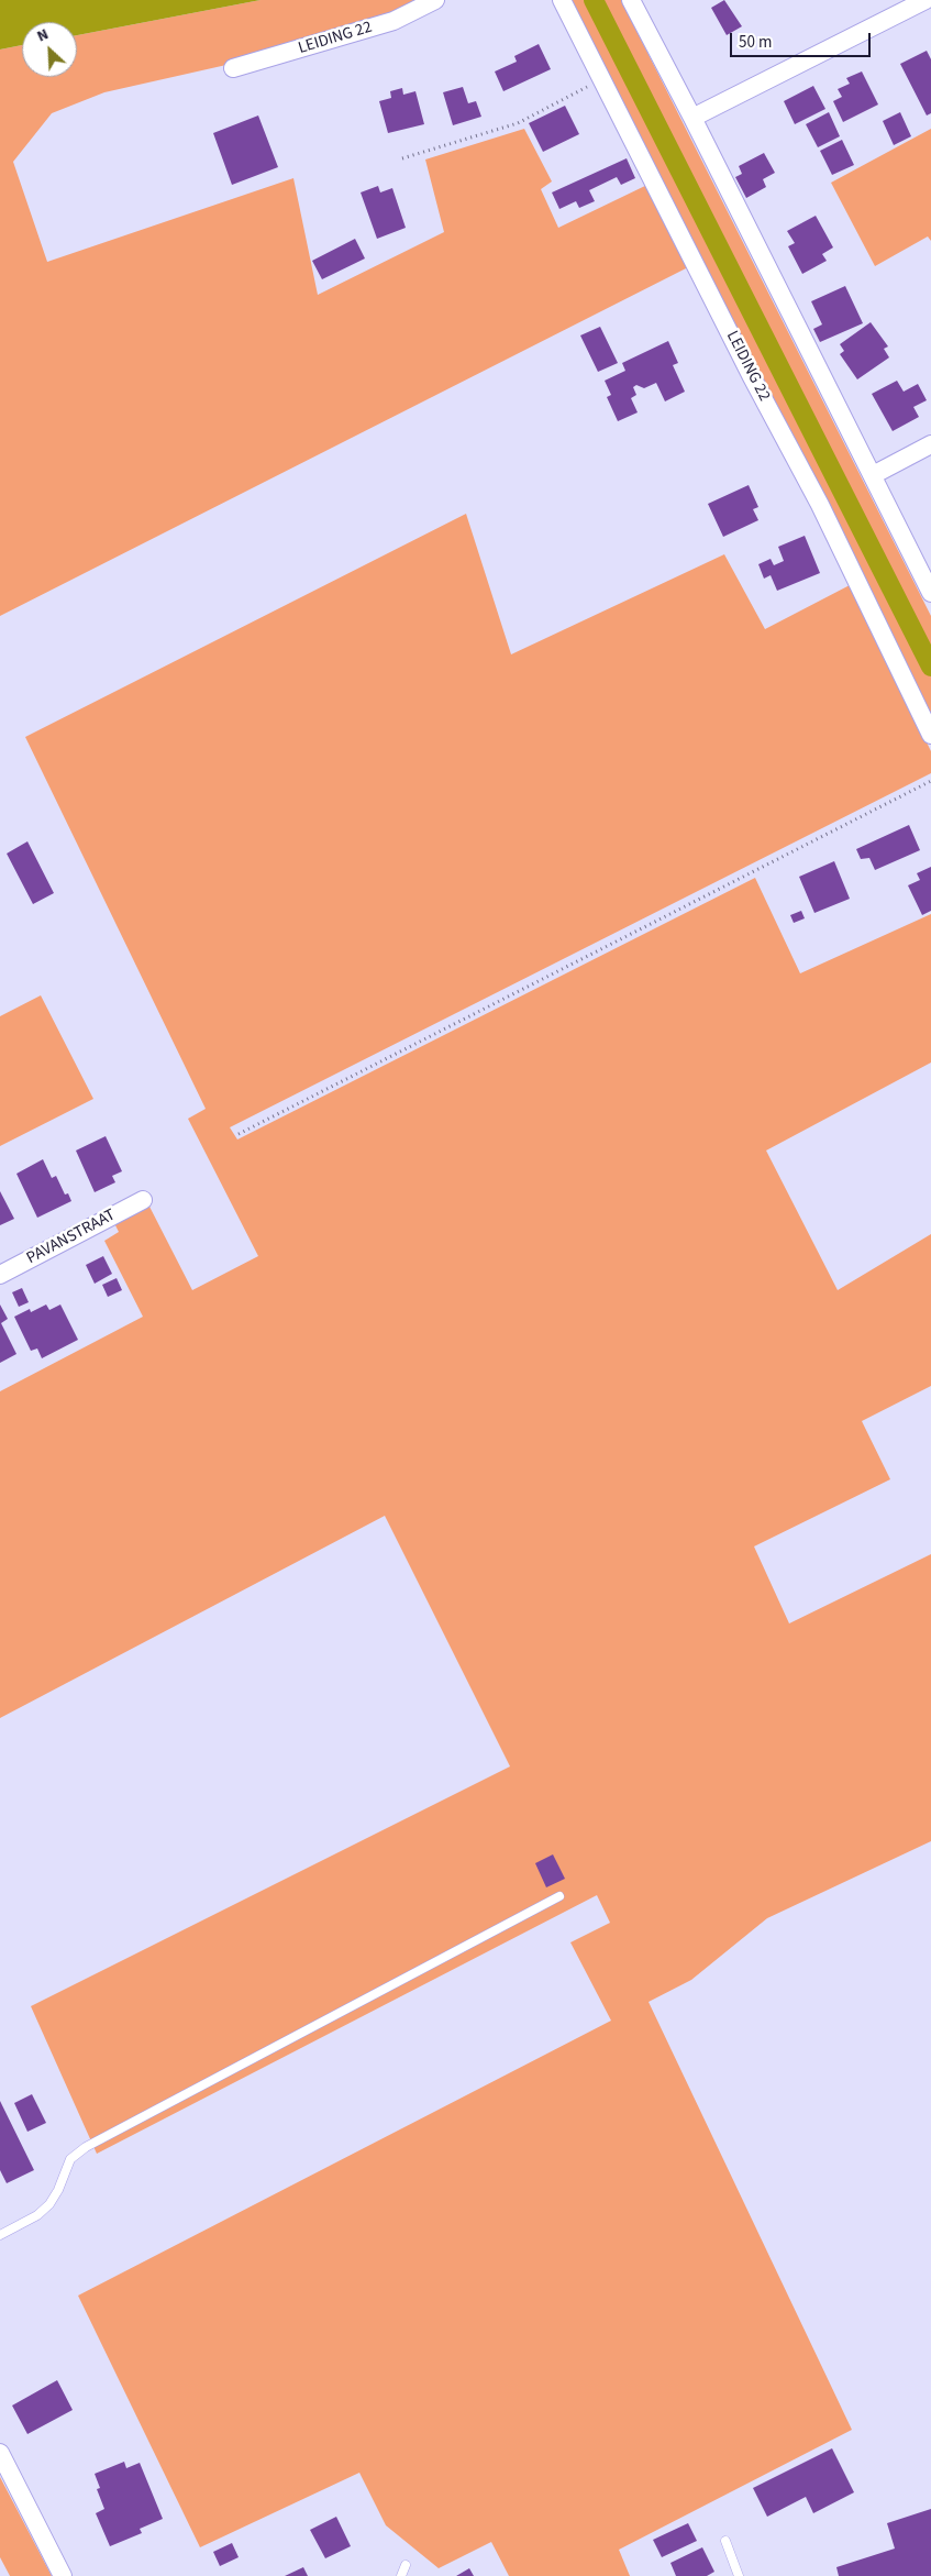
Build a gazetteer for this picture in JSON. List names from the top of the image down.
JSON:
{
  "streets": {
    "street": ["LEIDING 22", "PAVANSTRAAT"]
  },
  "scale_bar": "50 m",
  "north": "top left"
}
